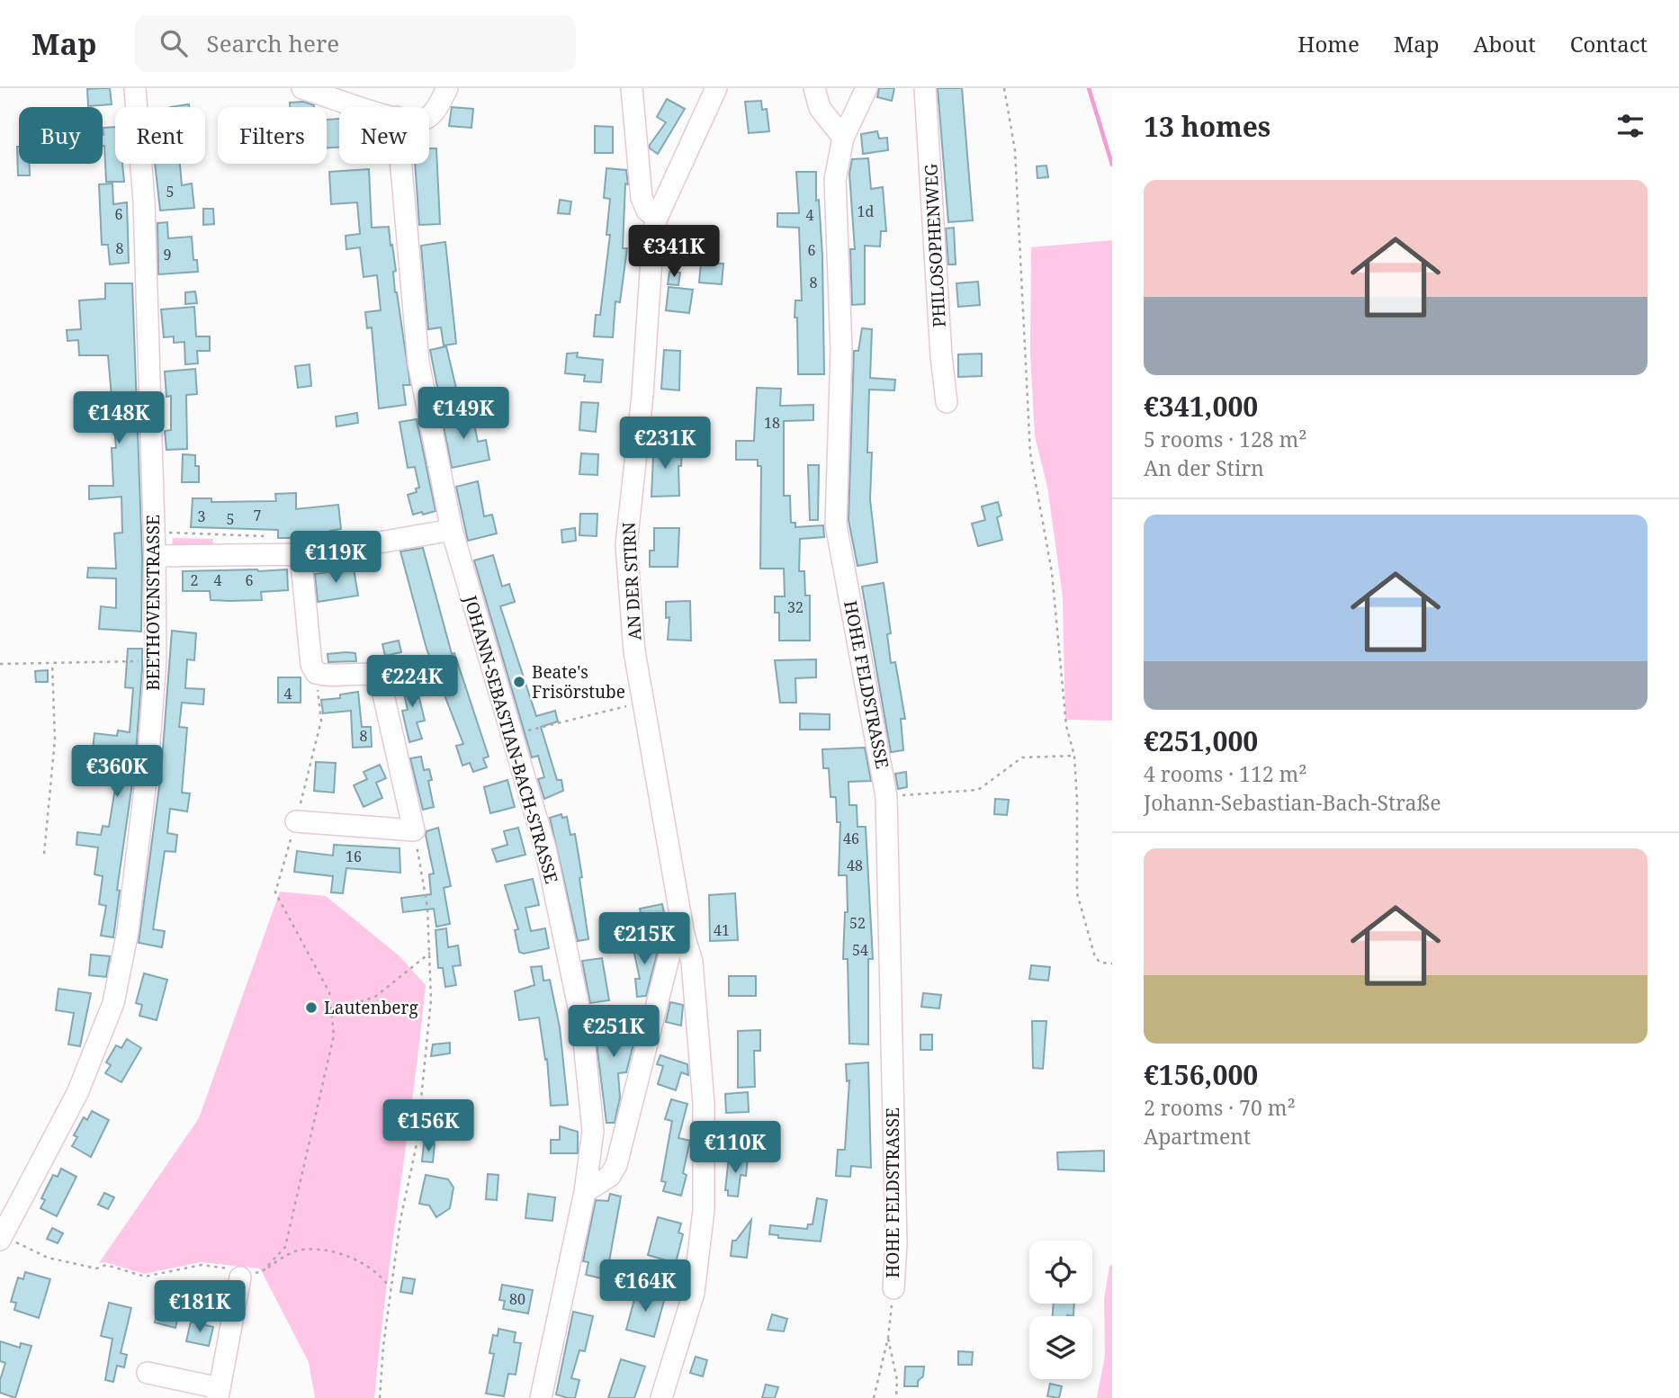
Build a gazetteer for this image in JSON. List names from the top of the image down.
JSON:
{
  "streets": {
    "street": [
      "PHILOSOPHENWEG",
      "AN DER STIRN",
      "BEETHOVENSTRASSE",
      "HOHE FELDSTRASSE",
      "JOHANN-SEBASTIAN-BACH-STRASSE"
    ]
  },
  "places": ["Beate's Frisörstube", "Lautenberg"],
  "house_numbers": [
    "5",
    "1d",
    "6",
    "4",
    "8",
    "6",
    "9",
    "8",
    "18",
    "7",
    "3",
    "5",
    "2",
    "4",
    "6",
    "32",
    "4",
    "8",
    "46",
    "16",
    "48",
    "52",
    "41",
    "54",
    "80"
  ],
  "page": {
    "header": "Map",
    "search": "Search here",
    "nav": [
      "Home",
      "Map",
      "About",
      "Contact"
    ],
    "heading": "13 homes",
    "chip": [
      "Buy",
      "Rent",
      "Filters",
      "New"
    ],
    "list": [
      {
        "name": "€341,000",
        "note": "5 rooms · 128 m² · An der Stirn"
      },
      {
        "name": "€251,000",
        "note": "4 rooms · 112 m² · Johann-Sebastian-Bach-Straße"
      },
      {
        "name": "€156,000",
        "note": "2 rooms · 70 m² · Apartment"
      }
    ],
    "price": [
      "€341K",
      "€149K",
      "€148K",
      "€231K",
      "€119K",
      "€224K",
      "€360K",
      "€215K",
      "€251K",
      "€156K",
      "€110K",
      "€164K",
      "€181K"
    ]
  }
}
